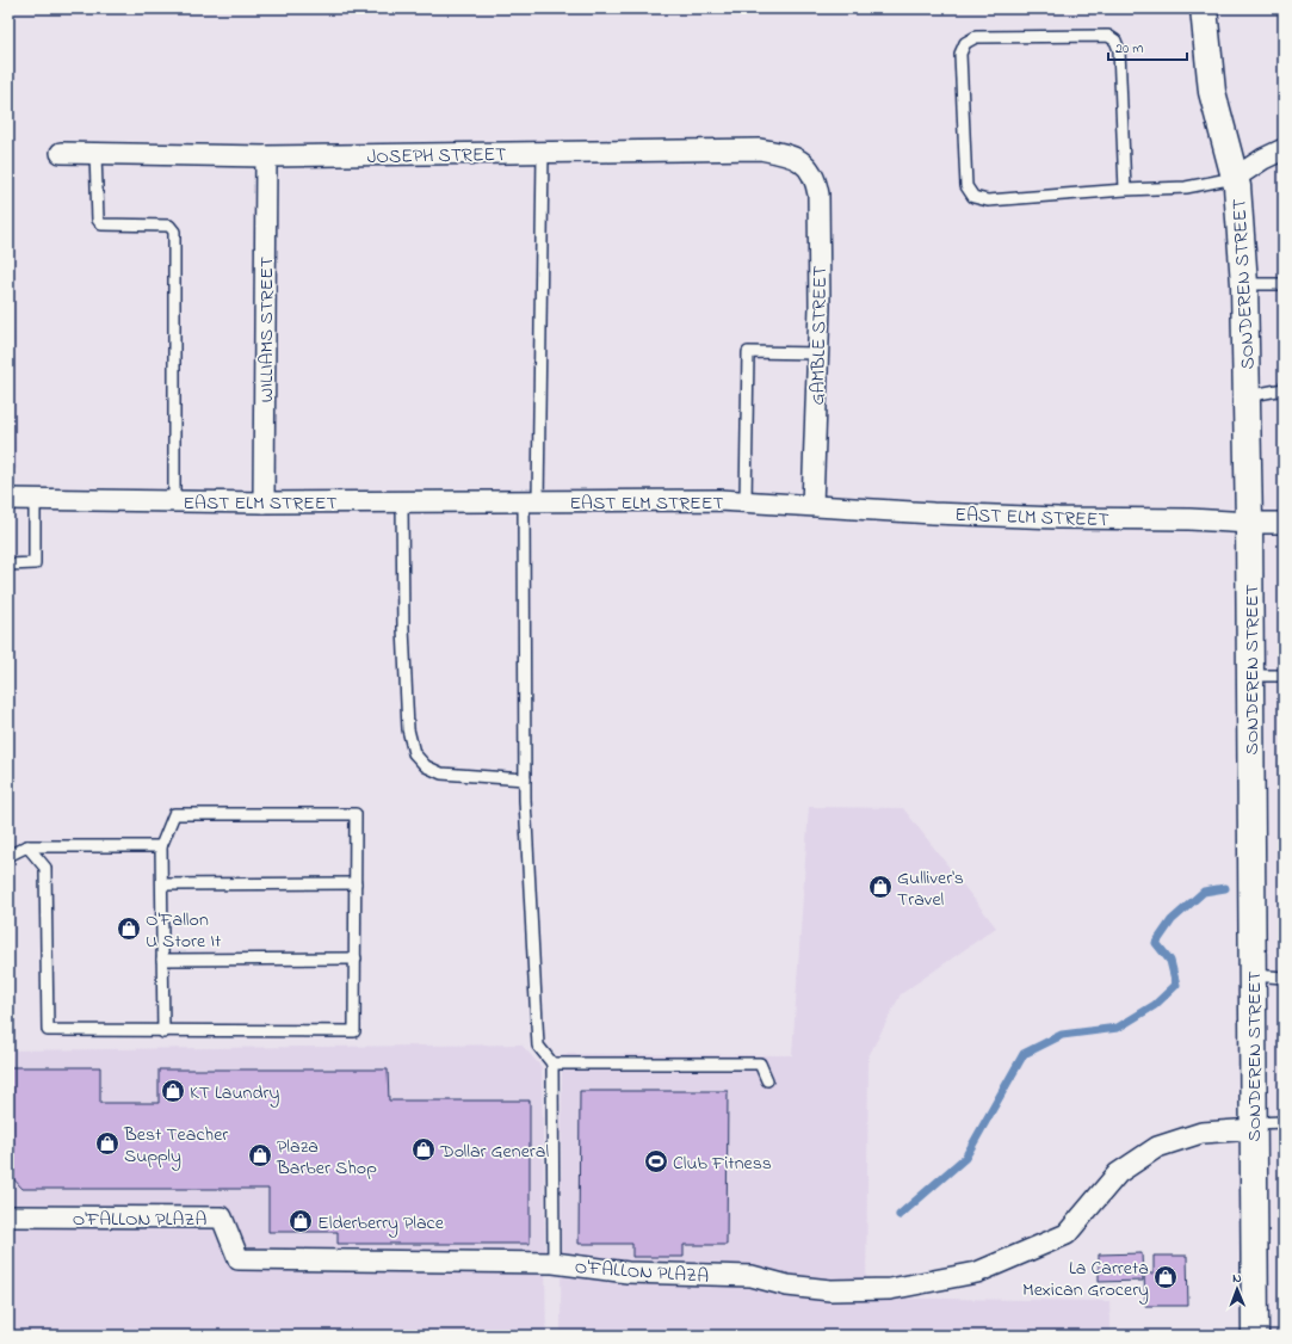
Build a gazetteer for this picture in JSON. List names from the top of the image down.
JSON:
{
  "streets": {
    "street": [
      "JOSEPH STREET",
      "SONDEREN STREET",
      "WILLIAMS STREET",
      "GAMBLE STREET",
      "EAST ELM STREET",
      "O'FALLON PLAZA"
    ]
  },
  "crossings": [
    ["JOSEPH STREET", "WILLIAMS STREET"],
    ["JOSEPH STREET", "GAMBLE STREET"],
    ["SONDEREN STREET", "EAST ELM STREET"],
    ["SONDEREN STREET", "O'FALLON PLAZA"],
    ["WILLIAMS STREET", "EAST ELM STREET"],
    ["GAMBLE STREET", "EAST ELM STREET"]
  ],
  "places": {
    "shop": [
      "Gulliver's Travel",
      "O'Fallon U Store It",
      "KT Laundry",
      "Best Teacher Supply",
      "Dollar General",
      "Plaza Barber Shop",
      "Elderberry Place",
      "La Carreta Mexican Grocery"
    ],
    "sports": ["Club Fitness"]
  },
  "scale_bar": "20 m",
  "north": "top"
}
